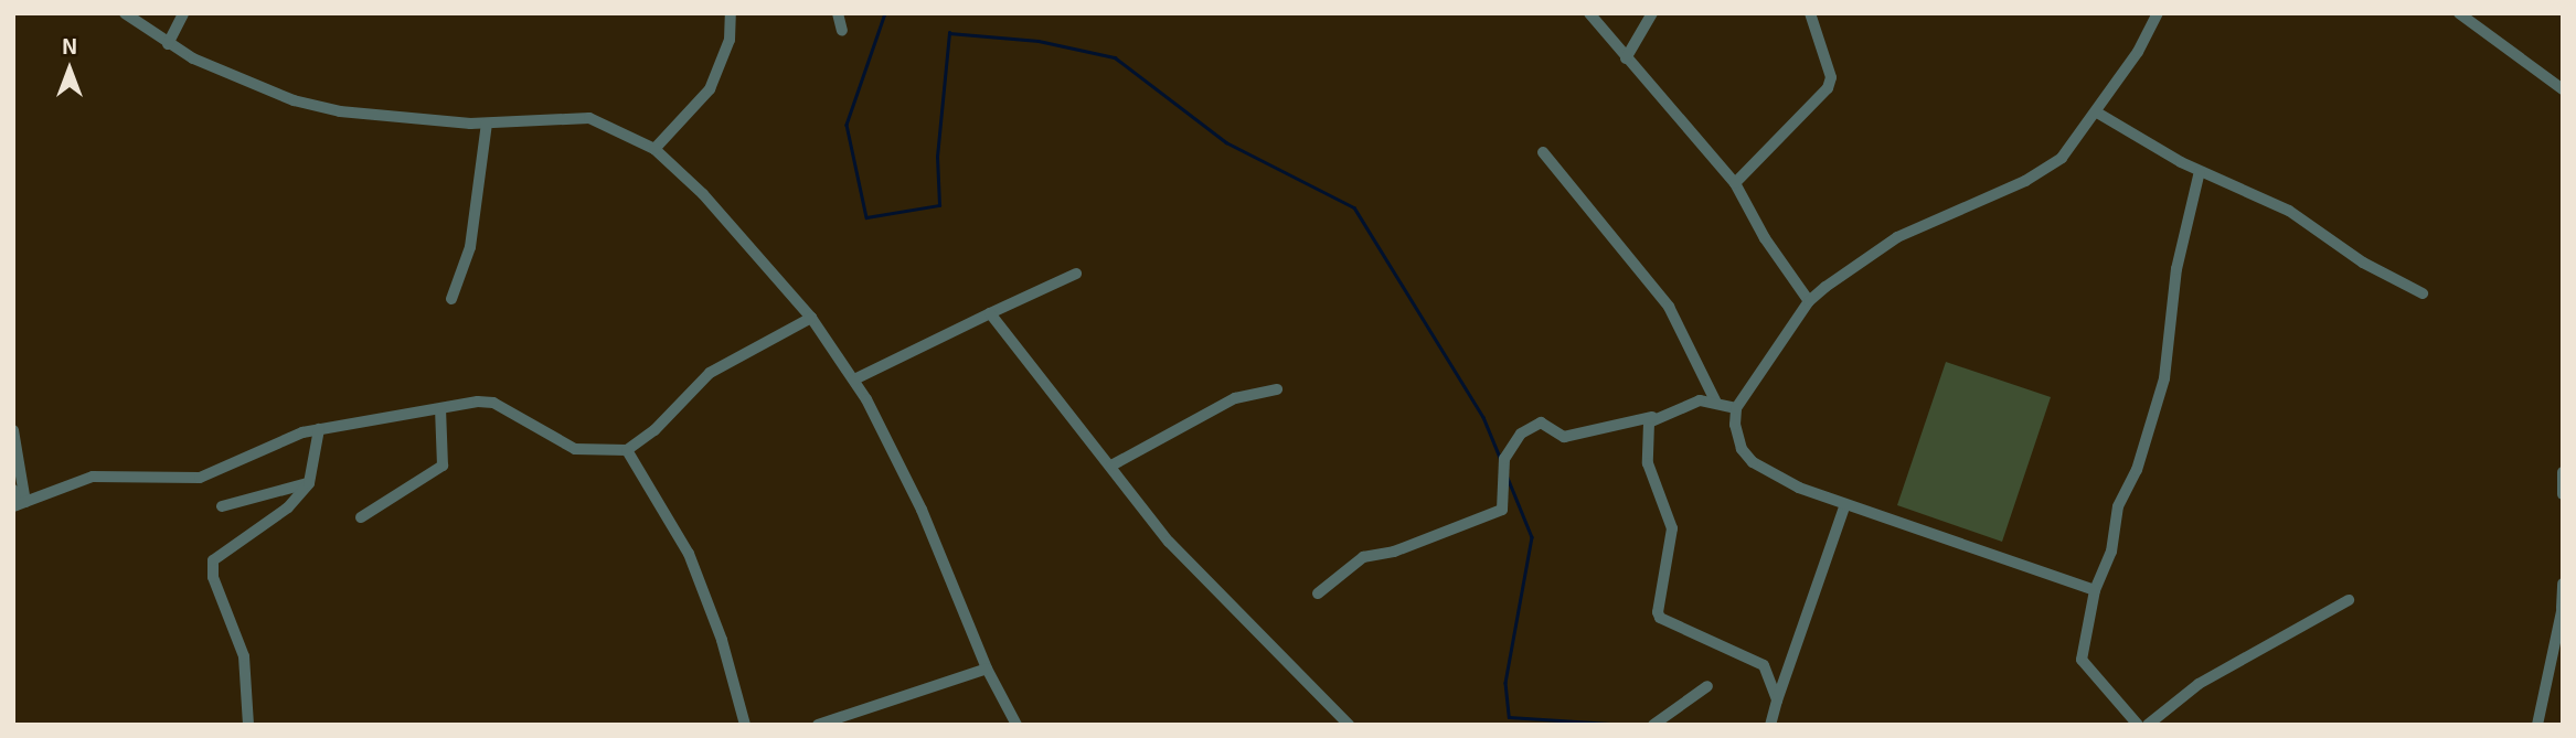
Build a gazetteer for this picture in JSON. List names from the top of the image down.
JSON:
{
  "north": "top"
}
